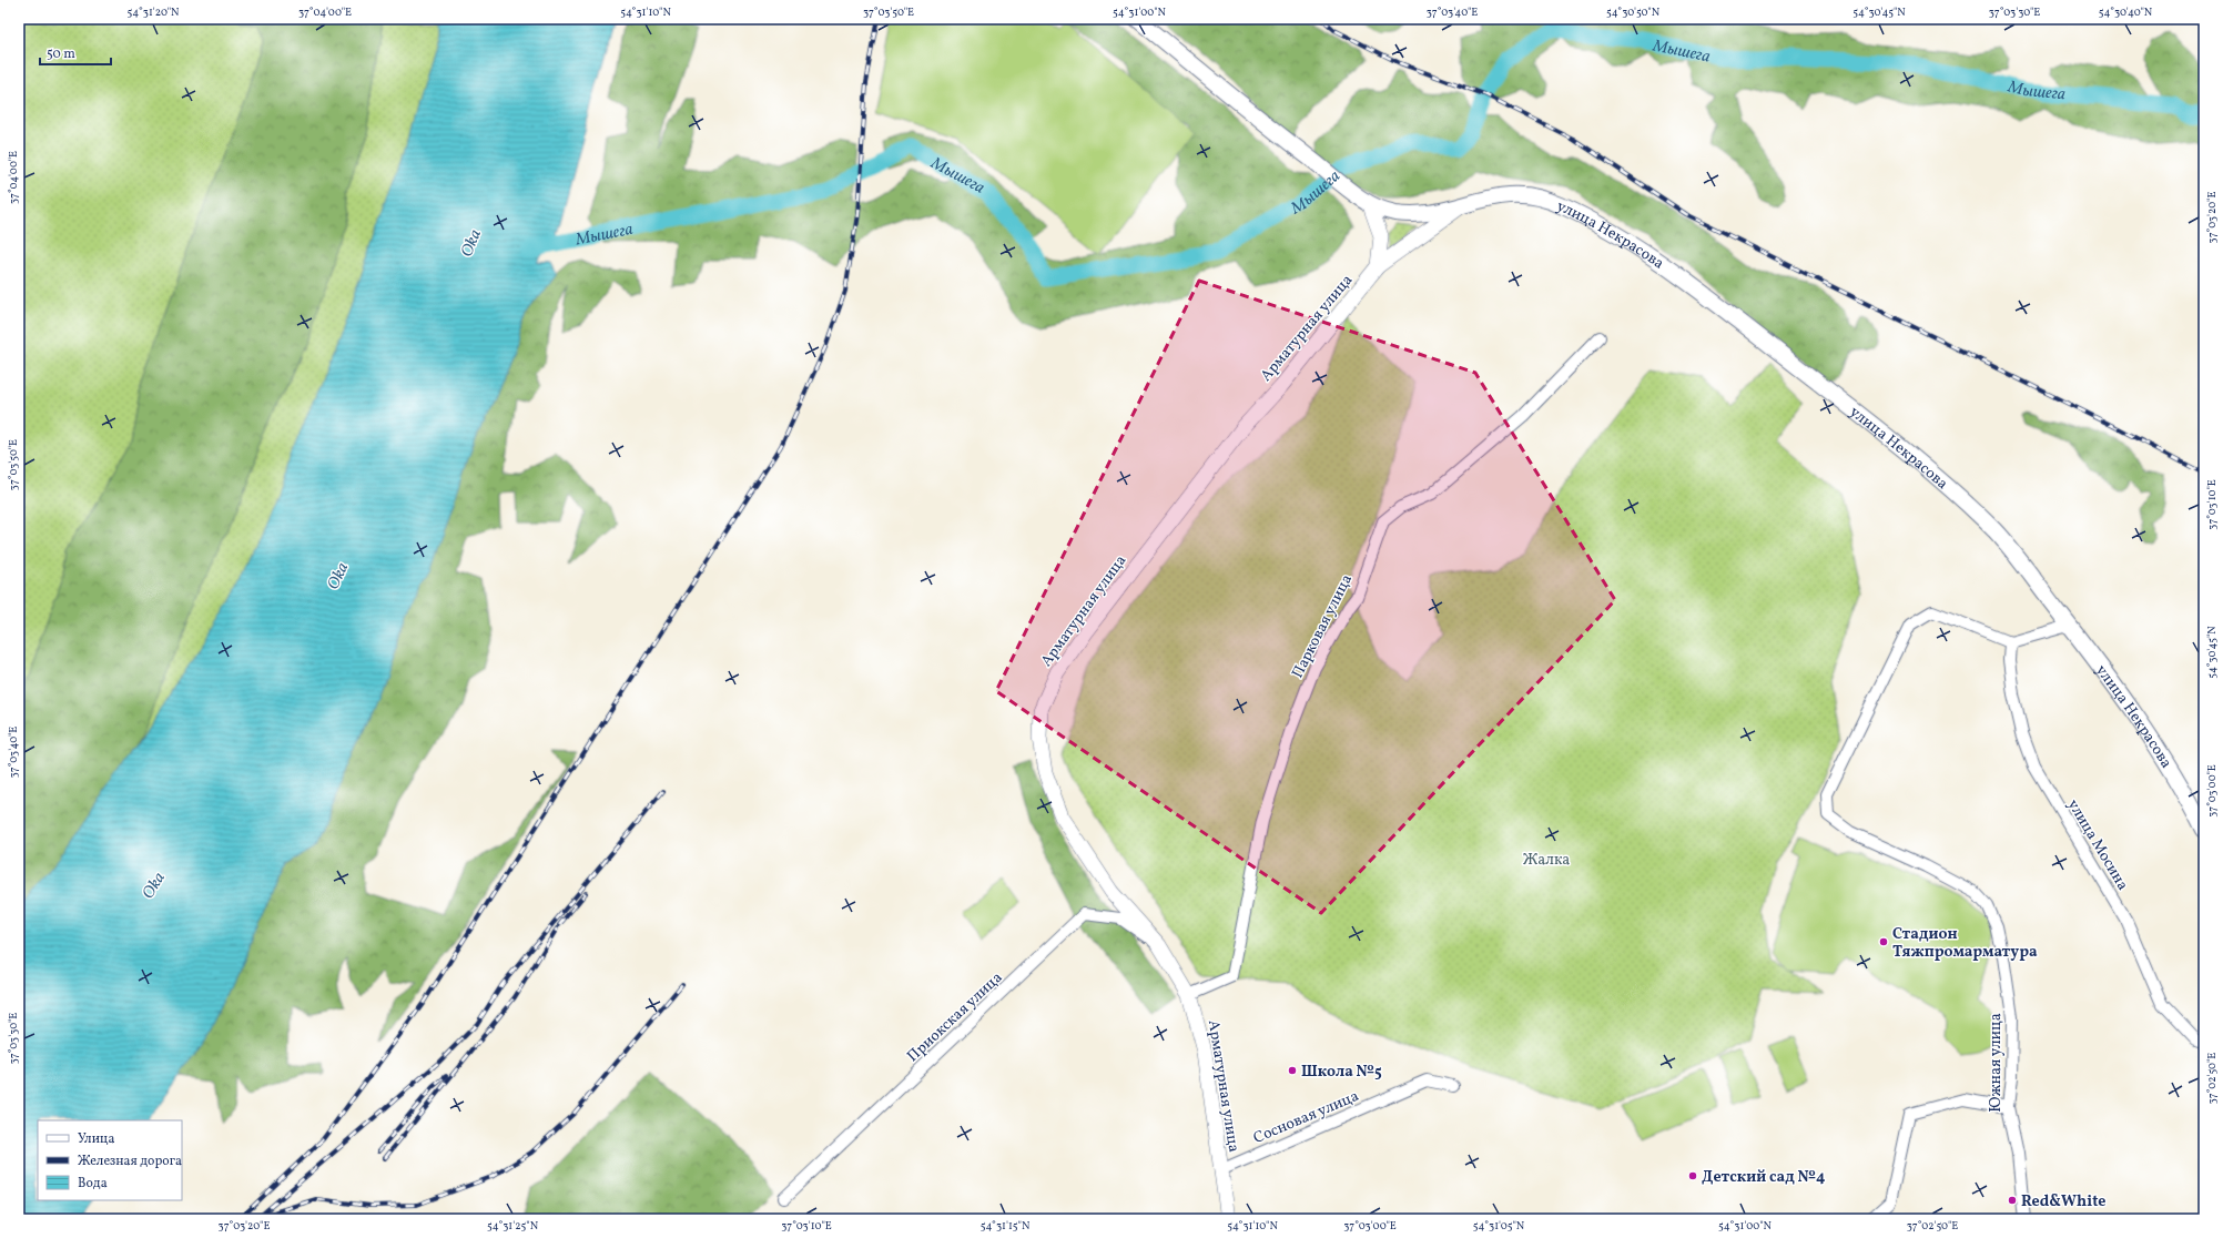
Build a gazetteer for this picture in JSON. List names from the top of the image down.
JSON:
{
  "streets": {
    "main road": ["улица Некрасова"],
    "street": [
      "Арматурная улица",
      "Парковая улица",
      "улица Мосина",
      "Приокская улица",
      "Южная улица",
      "Сосновая улица"
    ]
  },
  "crossings": [
    ["улица Некрасова", "Арматурная улица"],
    ["Арматурная улица", "Парковая улица"],
    ["Арматурная улица", "Приокская улица"],
    ["Арматурная улица", "Сосновая улица"],
    ["улица Мосина", "Южная улица"]
  ],
  "water": ["Мышега", "Oka"],
  "parks": ["Жалка"],
  "places": [
    "Стадион Тяжпромарматура",
    "Школа №5",
    "Детский сад №4",
    "Red&White"
  ],
  "legend": ["Улица", "Железная дорога", "Вода"],
  "scale_bar": "50 m",
  "coordinates": [
    "54°31'20\"N",
    "37°04'00\"E",
    "54°31'10\"N",
    "37°03'50\"E",
    "54°31'00\"N",
    "37°03'40\"E",
    "54°30'50\"N",
    "54°30'45\"N",
    "37°03'30\"E",
    "54°30'40\"N",
    "37°03'20\"E",
    "37°03'10\"E",
    "37°03'00\"E",
    "37°02'50\"E",
    "54°31'25\"N",
    "54°31'15\"N",
    "54°31'05\"N"
  ]
}
